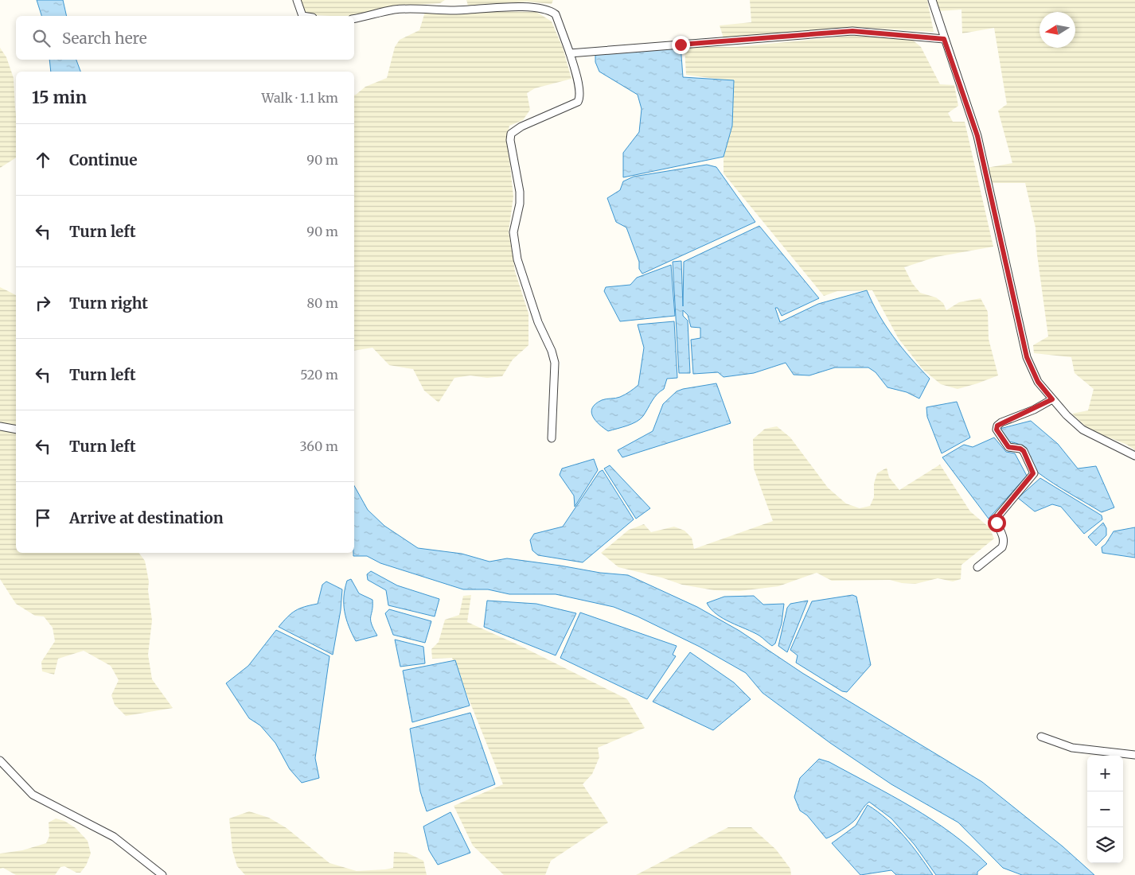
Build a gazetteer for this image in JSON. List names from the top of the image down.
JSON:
{
  "north": "left",
  "page": {
    "search": "Search here",
    "heading": ["15 min", "Walk · 1.1 km"],
    "list": [
      ["Continue", "90 m"],
      ["Turn left", "90 m"],
      ["Turn right", "80 m"],
      ["Turn left", "520 m"],
      ["Turn left", "360 m"],
      "Arrive at destination"
    ],
    "map_buttons": ["+", "−"]
  }
}
